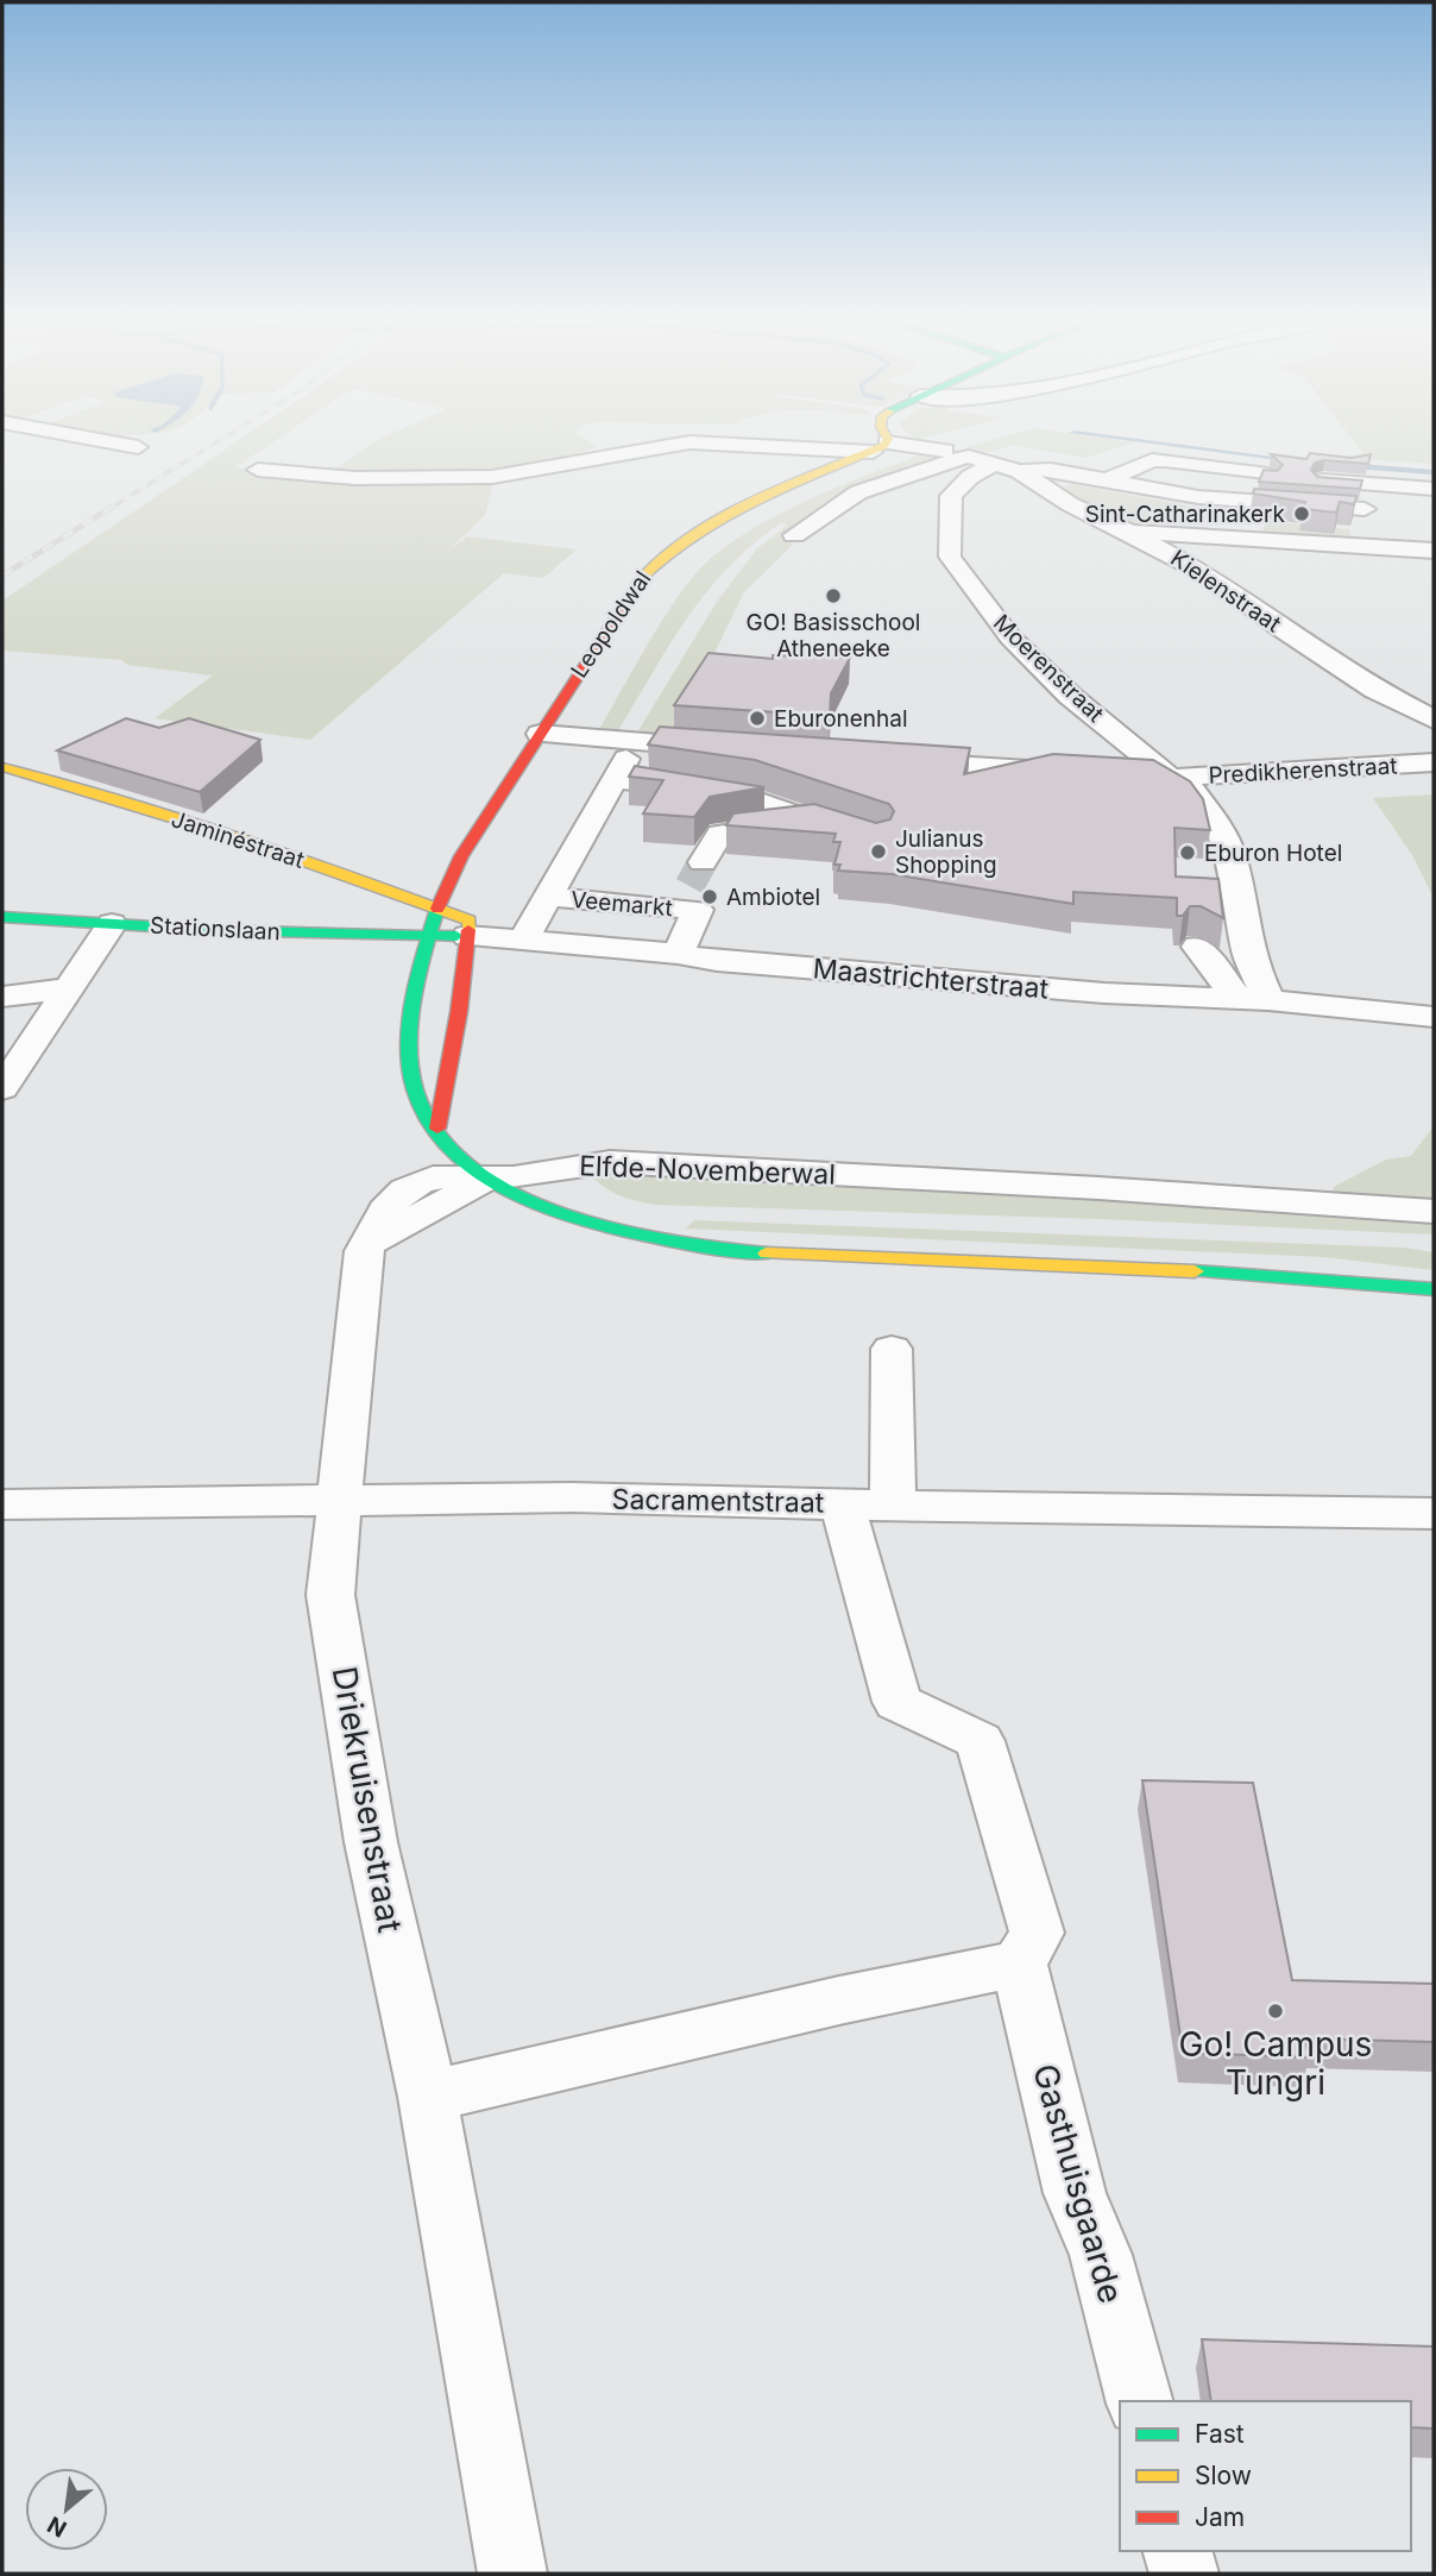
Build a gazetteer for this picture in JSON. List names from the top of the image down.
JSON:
{
  "streets": {
    "street": [
      "Kielenstraat",
      "Leopoldwal",
      "Moerenstraat",
      "Predikherenstraat",
      "Jaminéstraat",
      "Veemarkt",
      "Stationslaan",
      "Maastrichterstraat",
      "Elfde-Novemberwal",
      "Sacramentstraat",
      "Driekruisenstraat",
      "Gasthuisgaarde"
    ]
  },
  "crossings": [
    ["Kielenstraat", "Leopoldwal"],
    ["Kielenstraat", "Moerenstraat"],
    ["Leopoldwal", "Jaminéstraat"],
    ["Leopoldwal", "Stationslaan"],
    ["Leopoldwal", "Maastrichterstraat"],
    ["Moerenstraat", "Predikherenstraat"],
    ["Jaminéstraat", "Maastrichterstraat"],
    ["Veemarkt", "Maastrichterstraat"],
    ["Stationslaan", "Maastrichterstraat"],
    ["Elfde-Novemberwal", "Driekruisenstraat"],
    ["Sacramentstraat", "Driekruisenstraat"]
  ],
  "places": [
    "Sint-Catharinakerk",
    "GO! Basisschool Atheneeke",
    "Eburonenhal",
    "Julianus Shopping",
    "Eburon Hotel",
    "Ambiotel",
    "Go! Campus Tungri"
  ],
  "legend": ["Fast", "Slow", "Jam"],
  "north": "bottom left"
}
